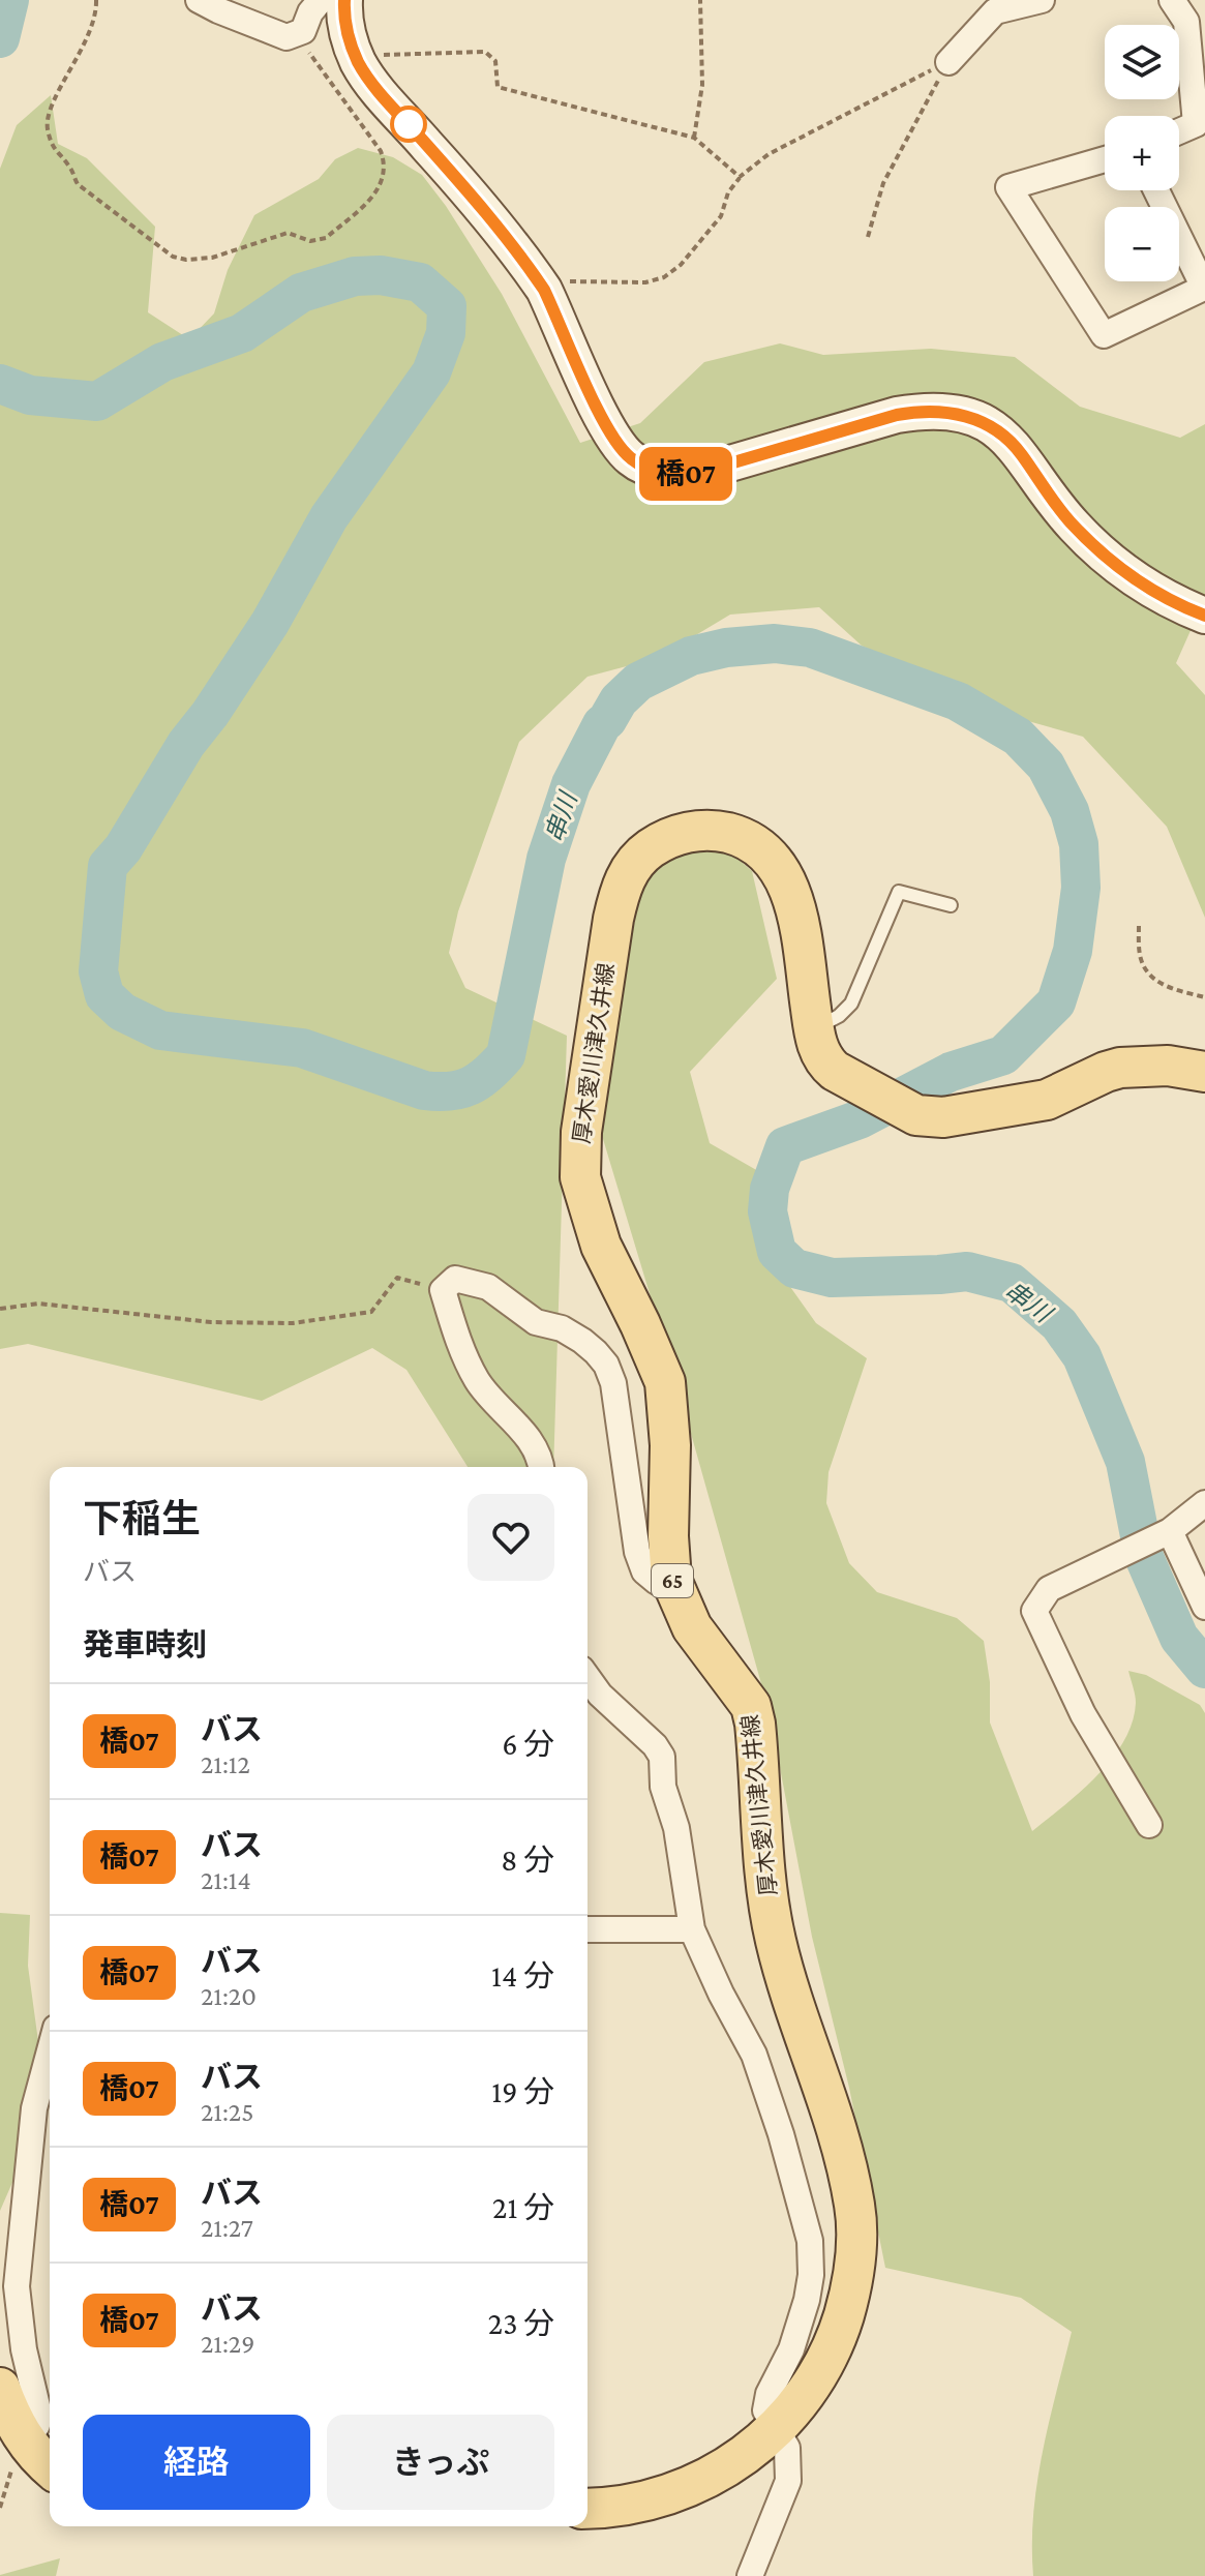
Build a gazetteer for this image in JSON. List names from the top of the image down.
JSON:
{
  "streets": {
    "main road": ["厚木愛川津久井線", "65"]
  },
  "water": ["串川"],
  "lines": ["bus line 橋07"],
  "page": {
    "on_map": "橋07",
    "map_buttons": ["+", "−"],
    "heading": [
      ["下稲生", "バス"],
      "発車時刻"
    ],
    "list": [
      {
        "mark": "橋07",
        "name": "バス",
        "note": "21:12",
        "value": "6 分"
      },
      {
        "mark": "橋07",
        "name": "バス",
        "note": "21:14",
        "value": "8 分"
      },
      {
        "mark": "橋07",
        "name": "バス",
        "note": "21:20",
        "value": "14 分"
      },
      {
        "mark": "橋07",
        "name": "バス",
        "note": "21:25",
        "value": "19 分"
      },
      {
        "mark": "橋07",
        "name": "バス",
        "note": "21:27",
        "value": "21 分"
      },
      {
        "mark": "橋07",
        "name": "バス",
        "note": "21:29",
        "value": "23 分"
      }
    ],
    "buttons": ["経路", "きっぷ"]
  }
}
